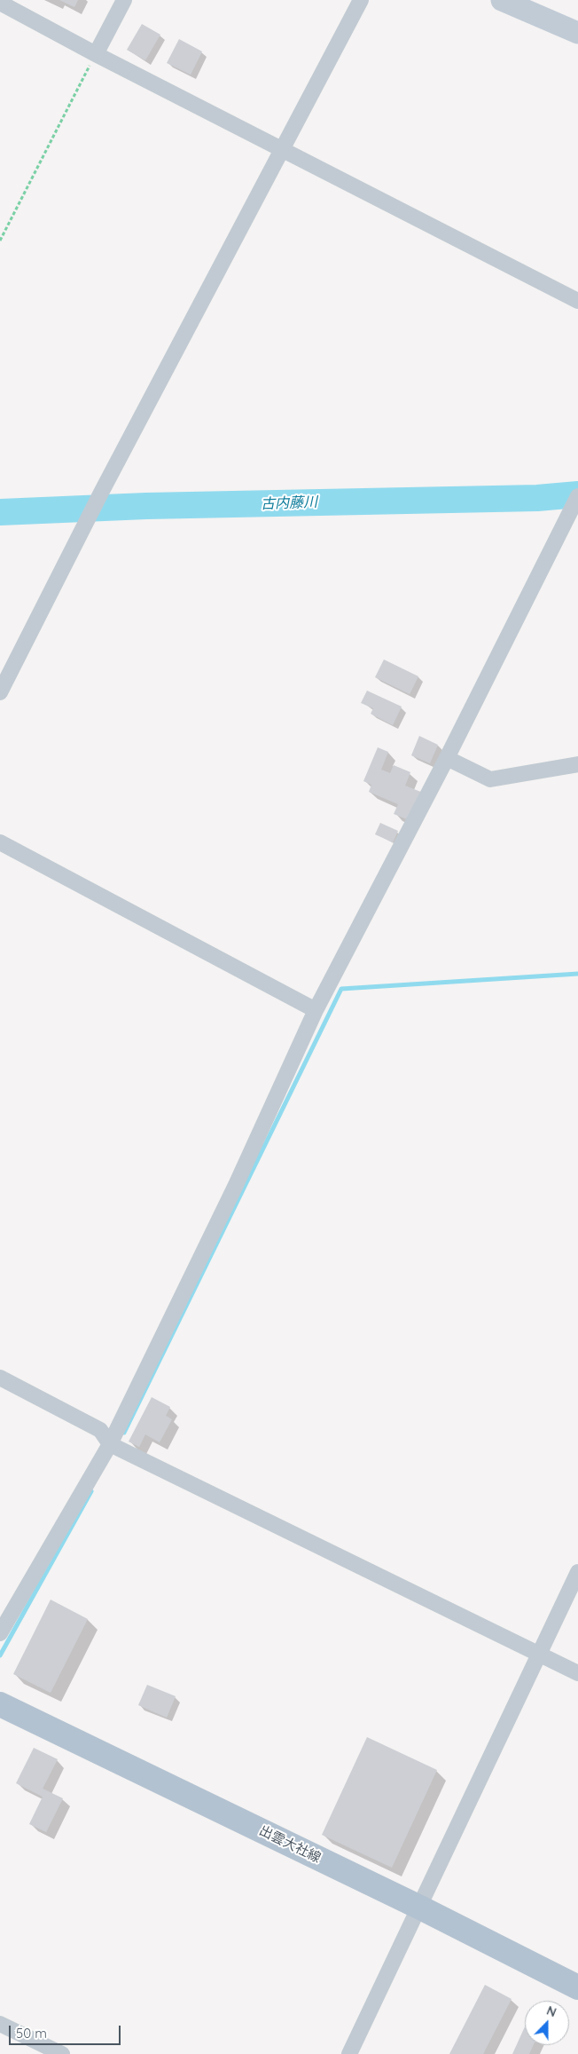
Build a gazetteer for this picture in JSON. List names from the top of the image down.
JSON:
{
  "streets": {
    "main road": ["出雲大社線"]
  },
  "water": ["古内藤川"],
  "scale_bar": "50 m",
  "north": "top"
}
